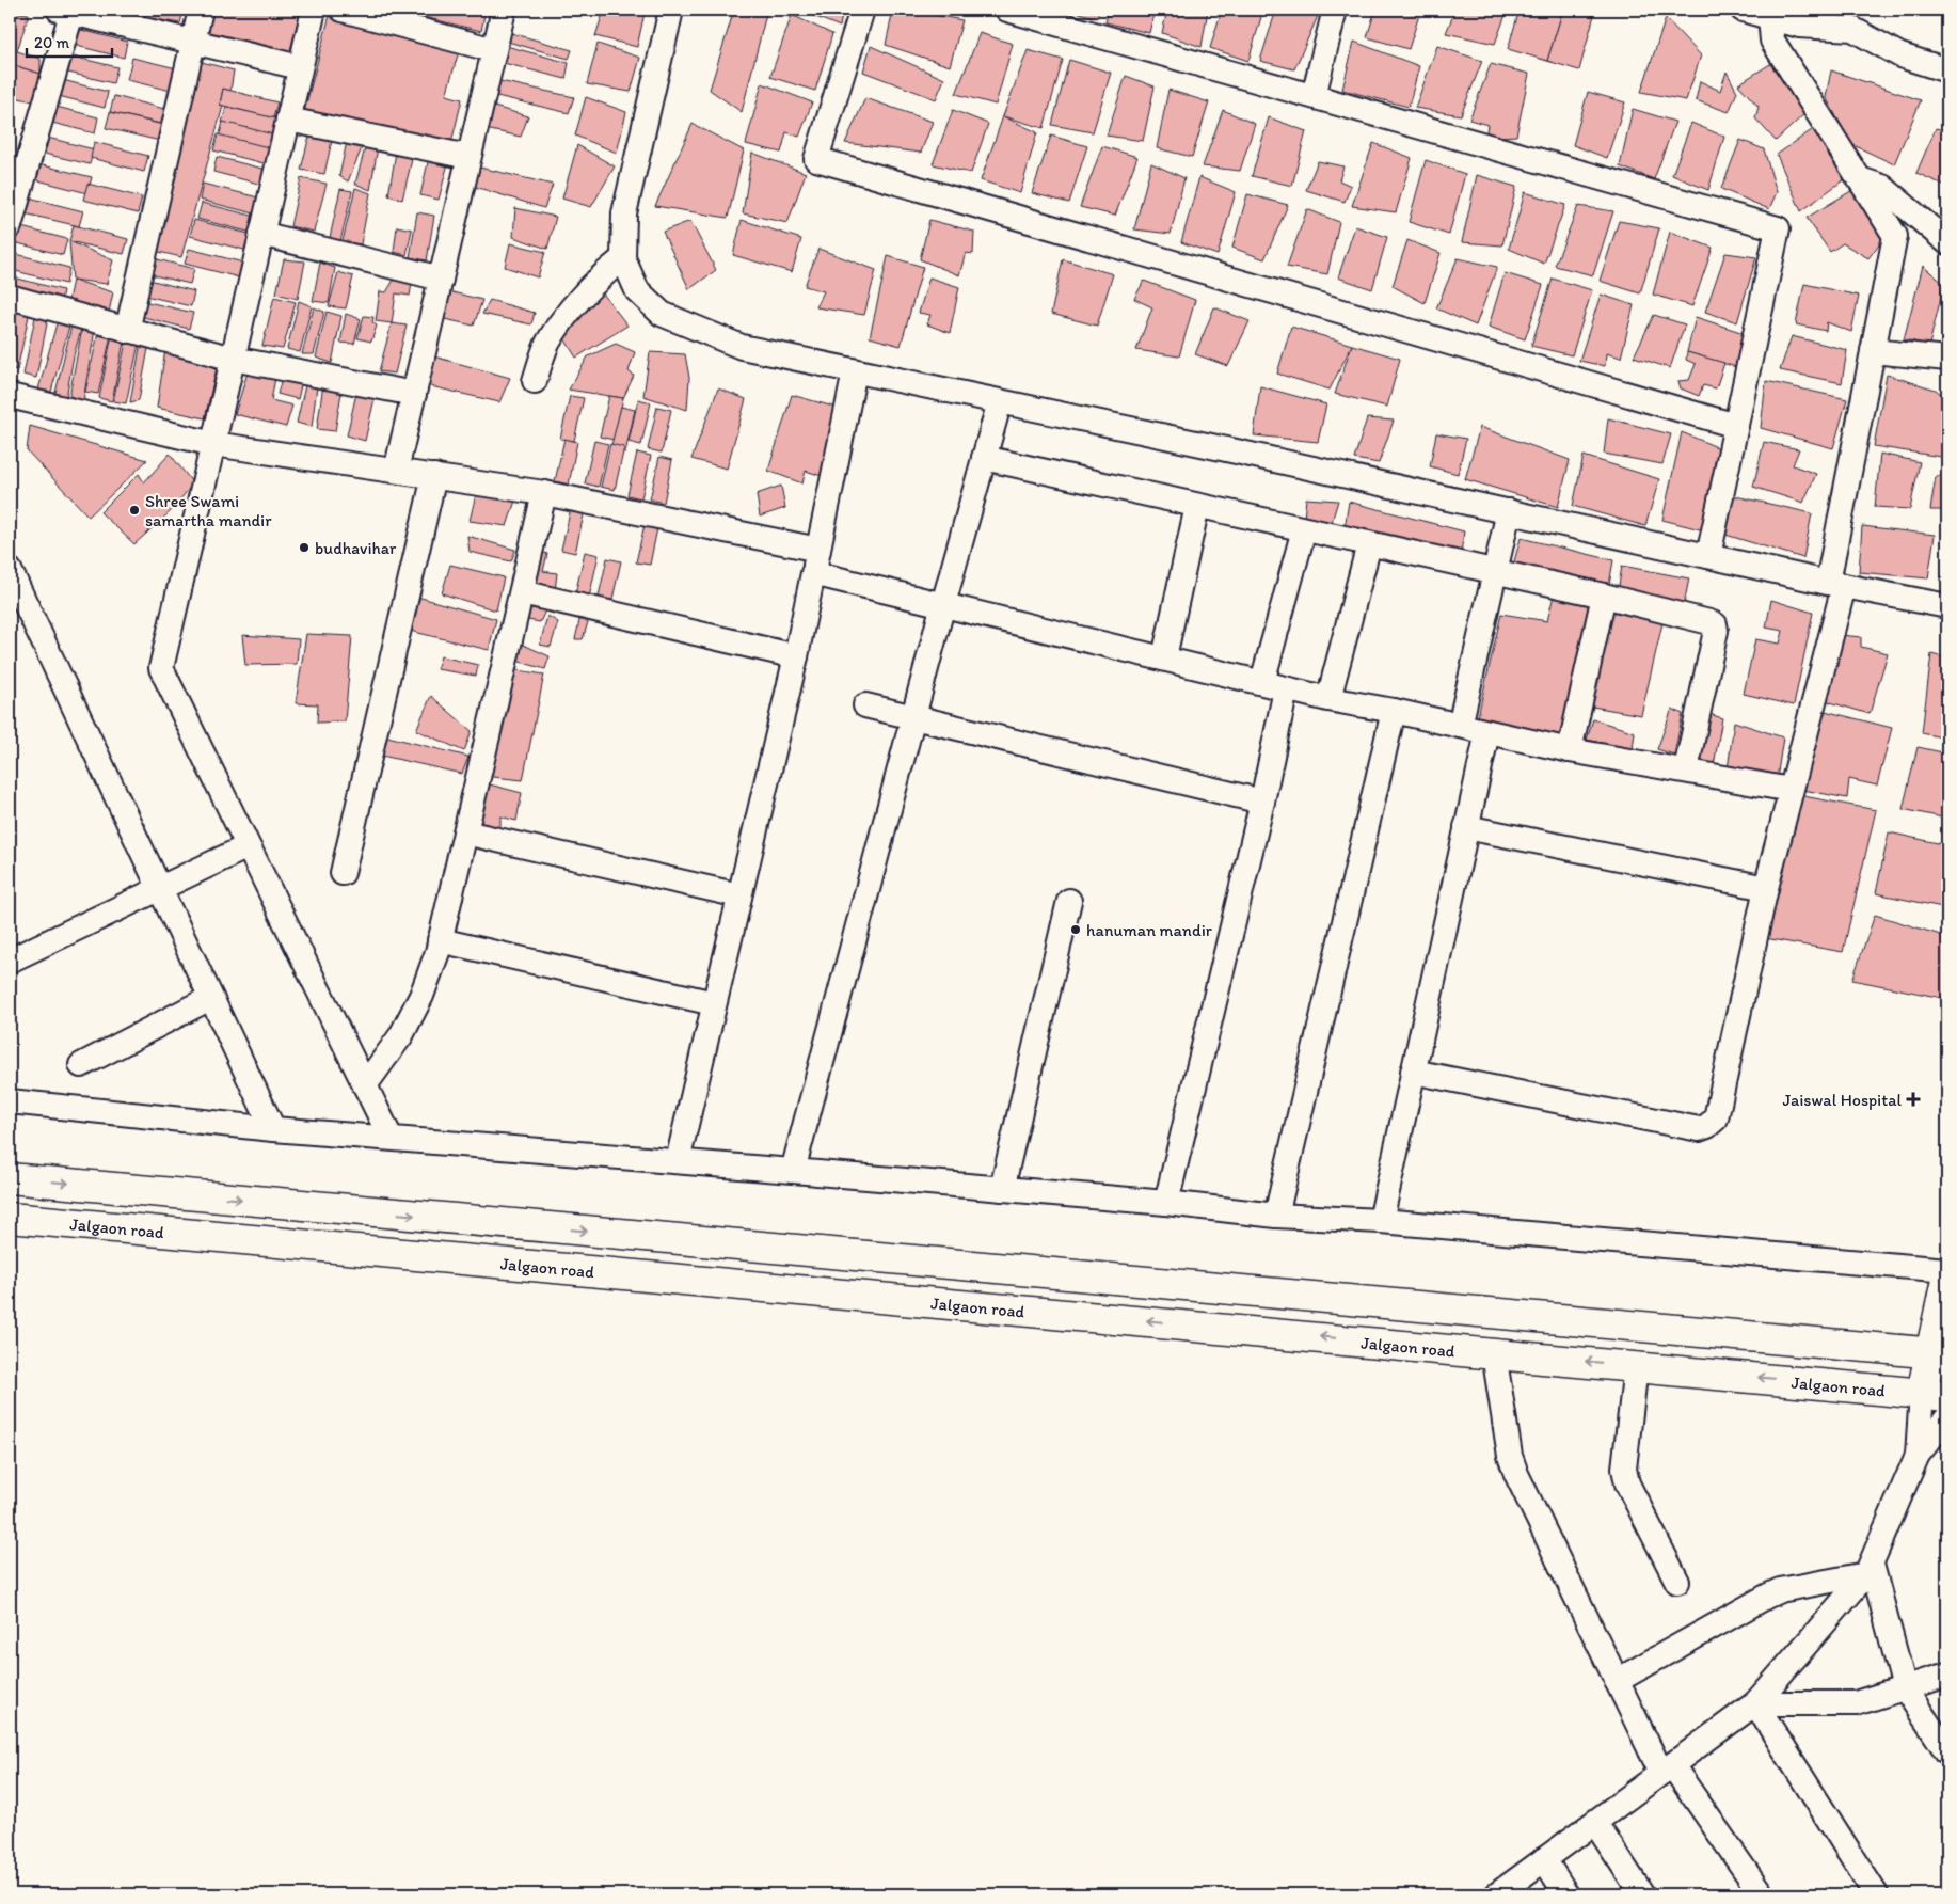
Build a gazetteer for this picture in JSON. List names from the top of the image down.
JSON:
{
  "streets": {
    "main road": ["Jalgaon road"]
  },
  "places": {
    "other": ["Shree Swami samartha mandir", "budhavihar", "hanuman mandir"],
    "health": ["Jaiswal Hospital"]
  },
  "scale_bar": "20 m"
}
